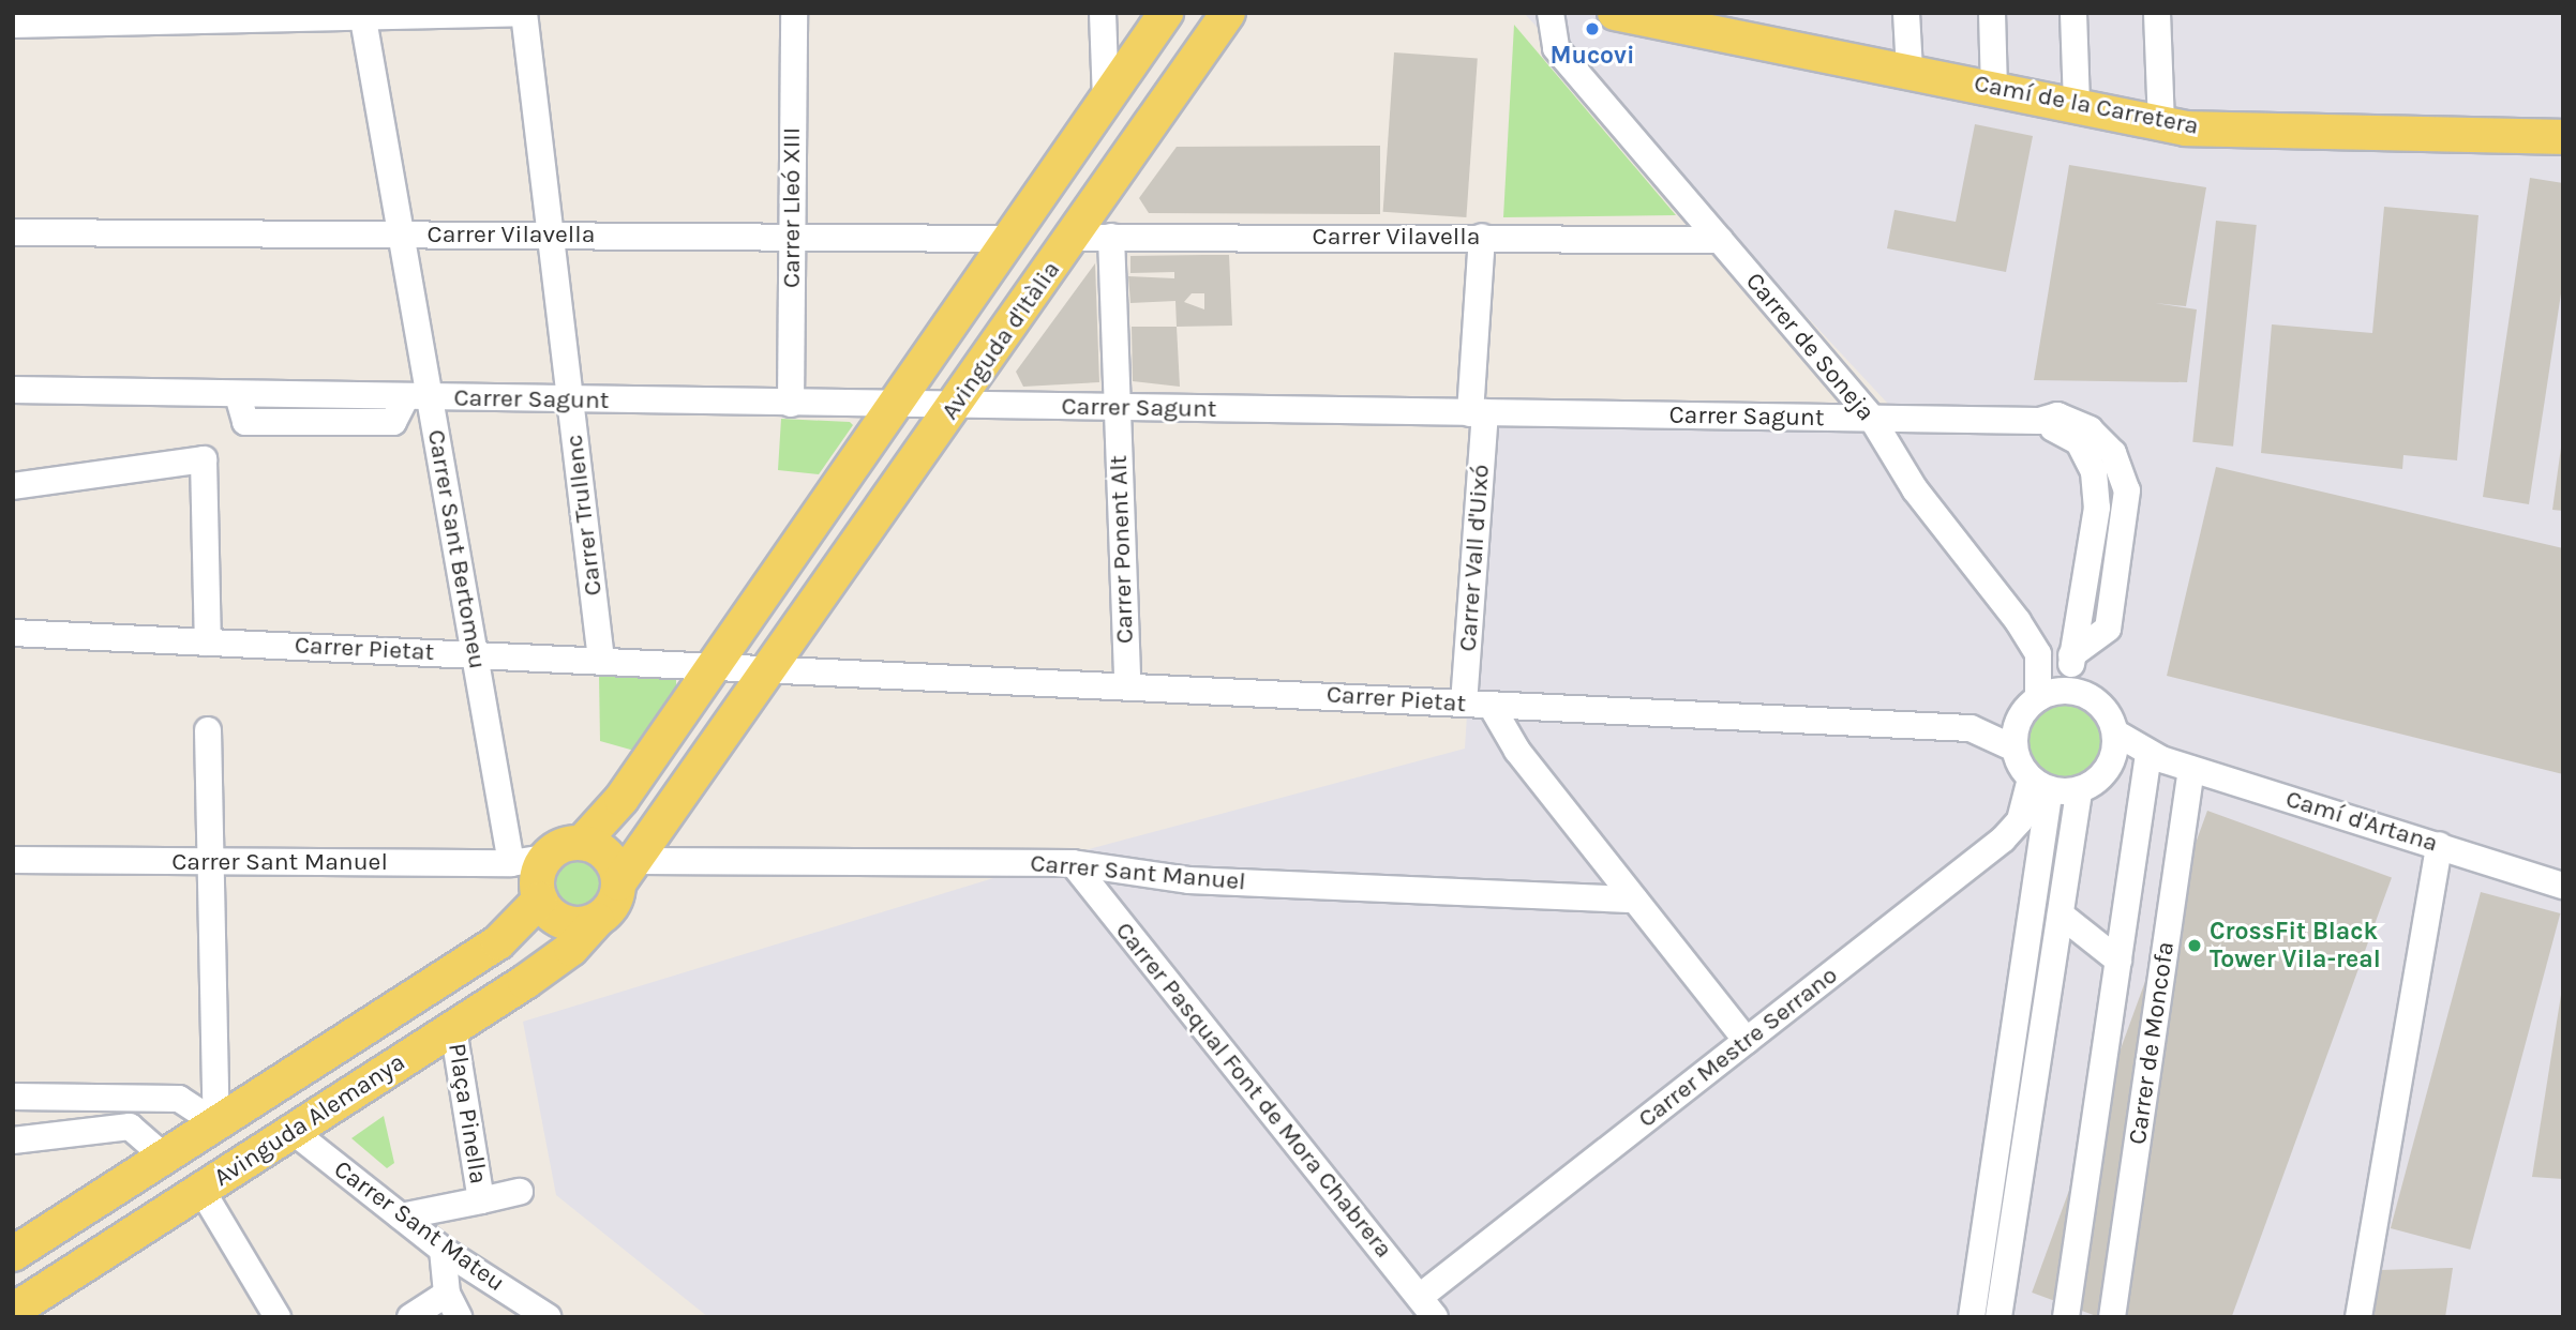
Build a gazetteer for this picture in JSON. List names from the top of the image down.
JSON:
{
  "streets": {
    "main road": ["Camí de la Carretera", "Avinguda d'Itàlia", "Avinguda Alemanya"],
    "street": [
      "Carrer Lleó XIII",
      "Carrer Vilavella",
      "Carrer de Soneja",
      "Carrer Sagunt",
      "Carrer Trullenc",
      "Carrer Sant Bertomeu",
      "Carrer Ponent Alt",
      "Carrer Vall d'Uixó",
      "Carrer Pietat",
      "Camí d'Artana",
      "Carrer Sant Manuel",
      "Carrer de Moncofa",
      "Carrer Mestre Serrano",
      "Carrer Pasqual Font de Mora Chabrera",
      "Plaça Pinella",
      "Carrer Sant Mateu"
    ]
  },
  "crossings": [
    ["Carrer Lleó XIII", "Carrer Vilavella"],
    ["Carrer Lleó XIII", "Carrer Sagunt"],
    ["Carrer Vilavella", "Avinguda d'Itàlia"],
    ["Carrer Vilavella", "Carrer de Soneja"],
    ["Carrer Vilavella", "Carrer Trullenc"],
    ["Carrer Vilavella", "Carrer Sant Bertomeu"],
    ["Carrer Vilavella", "Carrer Ponent Alt"],
    ["Carrer Vilavella", "Carrer Vall d'Uixó"],
    ["Avinguda d'Itàlia", "Carrer Sagunt"],
    ["Avinguda d'Itàlia", "Carrer Pietat"],
    ["Avinguda d'Itàlia", "Carrer Sant Manuel"],
    ["Avinguda d'Itàlia", "Avinguda Alemanya"],
    ["Carrer de Soneja", "Carrer Sagunt"],
    ["Carrer de Soneja", "Carrer Pietat"],
    ["Carrer de Soneja", "Camí d'Artana"],
    ["Carrer de Soneja", "Carrer Mestre Serrano"],
    ["Carrer Sagunt", "Carrer Trullenc"],
    ["Carrer Sagunt", "Carrer Sant Bertomeu"],
    ["Carrer Sagunt", "Carrer Ponent Alt"],
    ["Carrer Sagunt", "Carrer Vall d'Uixó"],
    ["Carrer Sagunt", "Carrer Pietat"],
    ["Carrer Sagunt", "Camí d'Artana"],
    ["Carrer Sagunt", "Carrer Mestre Serrano"],
    ["Carrer Trullenc", "Carrer Pietat"],
    ["Carrer Sant Bertomeu", "Carrer Pietat"],
    ["Carrer Sant Bertomeu", "Carrer Sant Manuel"],
    ["Carrer Ponent Alt", "Carrer Pietat"],
    ["Carrer Vall d'Uixó", "Carrer Pietat"],
    ["Carrer Pietat", "Camí d'Artana"],
    ["Carrer Pietat", "Carrer Mestre Serrano"],
    ["Camí d'Artana", "Carrer de Moncofa"],
    ["Camí d'Artana", "Carrer Mestre Serrano"],
    ["Carrer Sant Manuel", "Carrer Pasqual Font de Mora Chabrera"],
    ["Carrer Sant Manuel", "Avinguda Alemanya"],
    ["Carrer Mestre Serrano", "Carrer Pasqual Font de Mora Chabrera"],
    ["Plaça Pinella", "Avinguda Alemanya"],
    ["Plaça Pinella", "Carrer Sant Mateu"],
    ["Avinguda Alemanya", "Carrer Sant Mateu"]
  ],
  "places": ["Mucovi", "CrossFit Black Tower Vila-real"]
}
